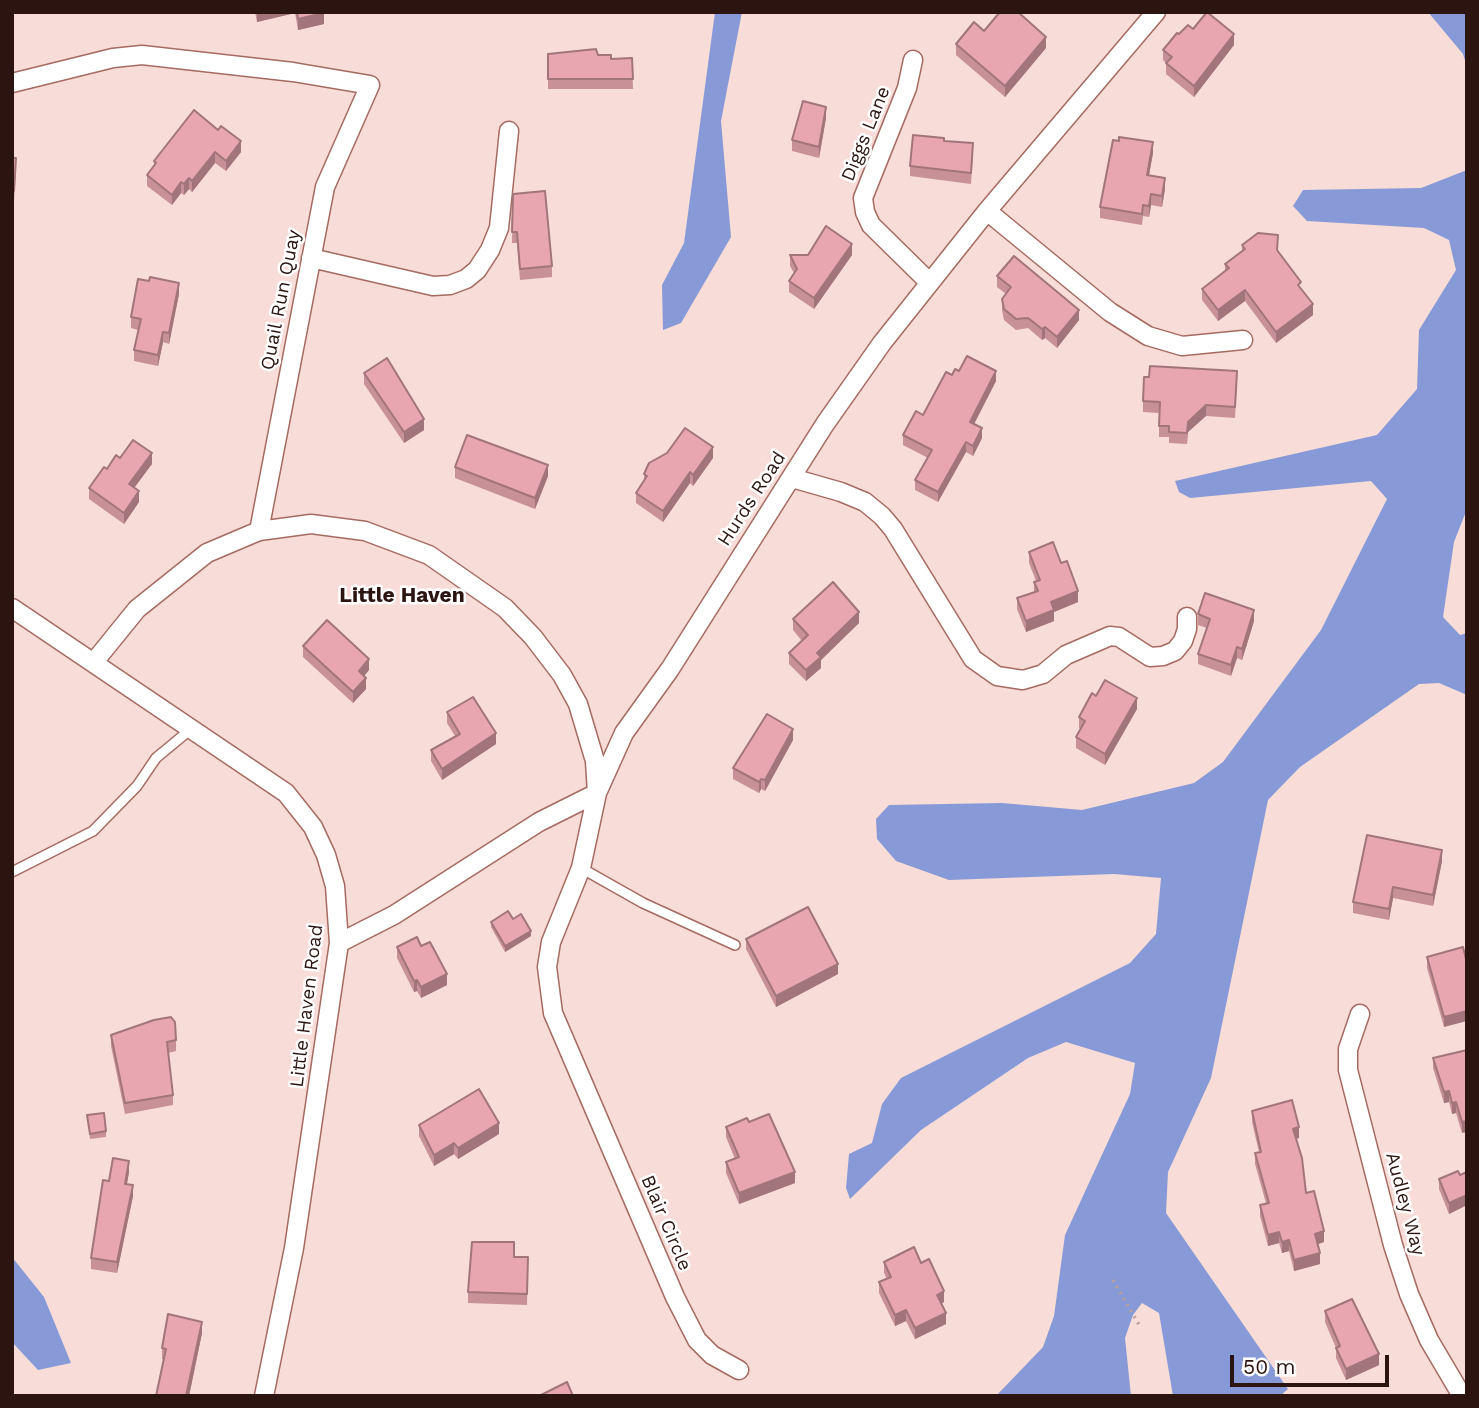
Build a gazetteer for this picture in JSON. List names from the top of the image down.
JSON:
{
  "streets": {
    "street": [
      "Diggs Lane",
      "Quail Run Quay",
      "Hurds Road",
      "Little Haven Road",
      "Audley Way",
      "Blair Circle"
    ]
  },
  "crossings": [
    ["Diggs Lane", "Hurds Road"],
    ["Hurds Road", "Blair Circle"]
  ],
  "districts": ["Little Haven"],
  "scale_bar": "50 m"
}
